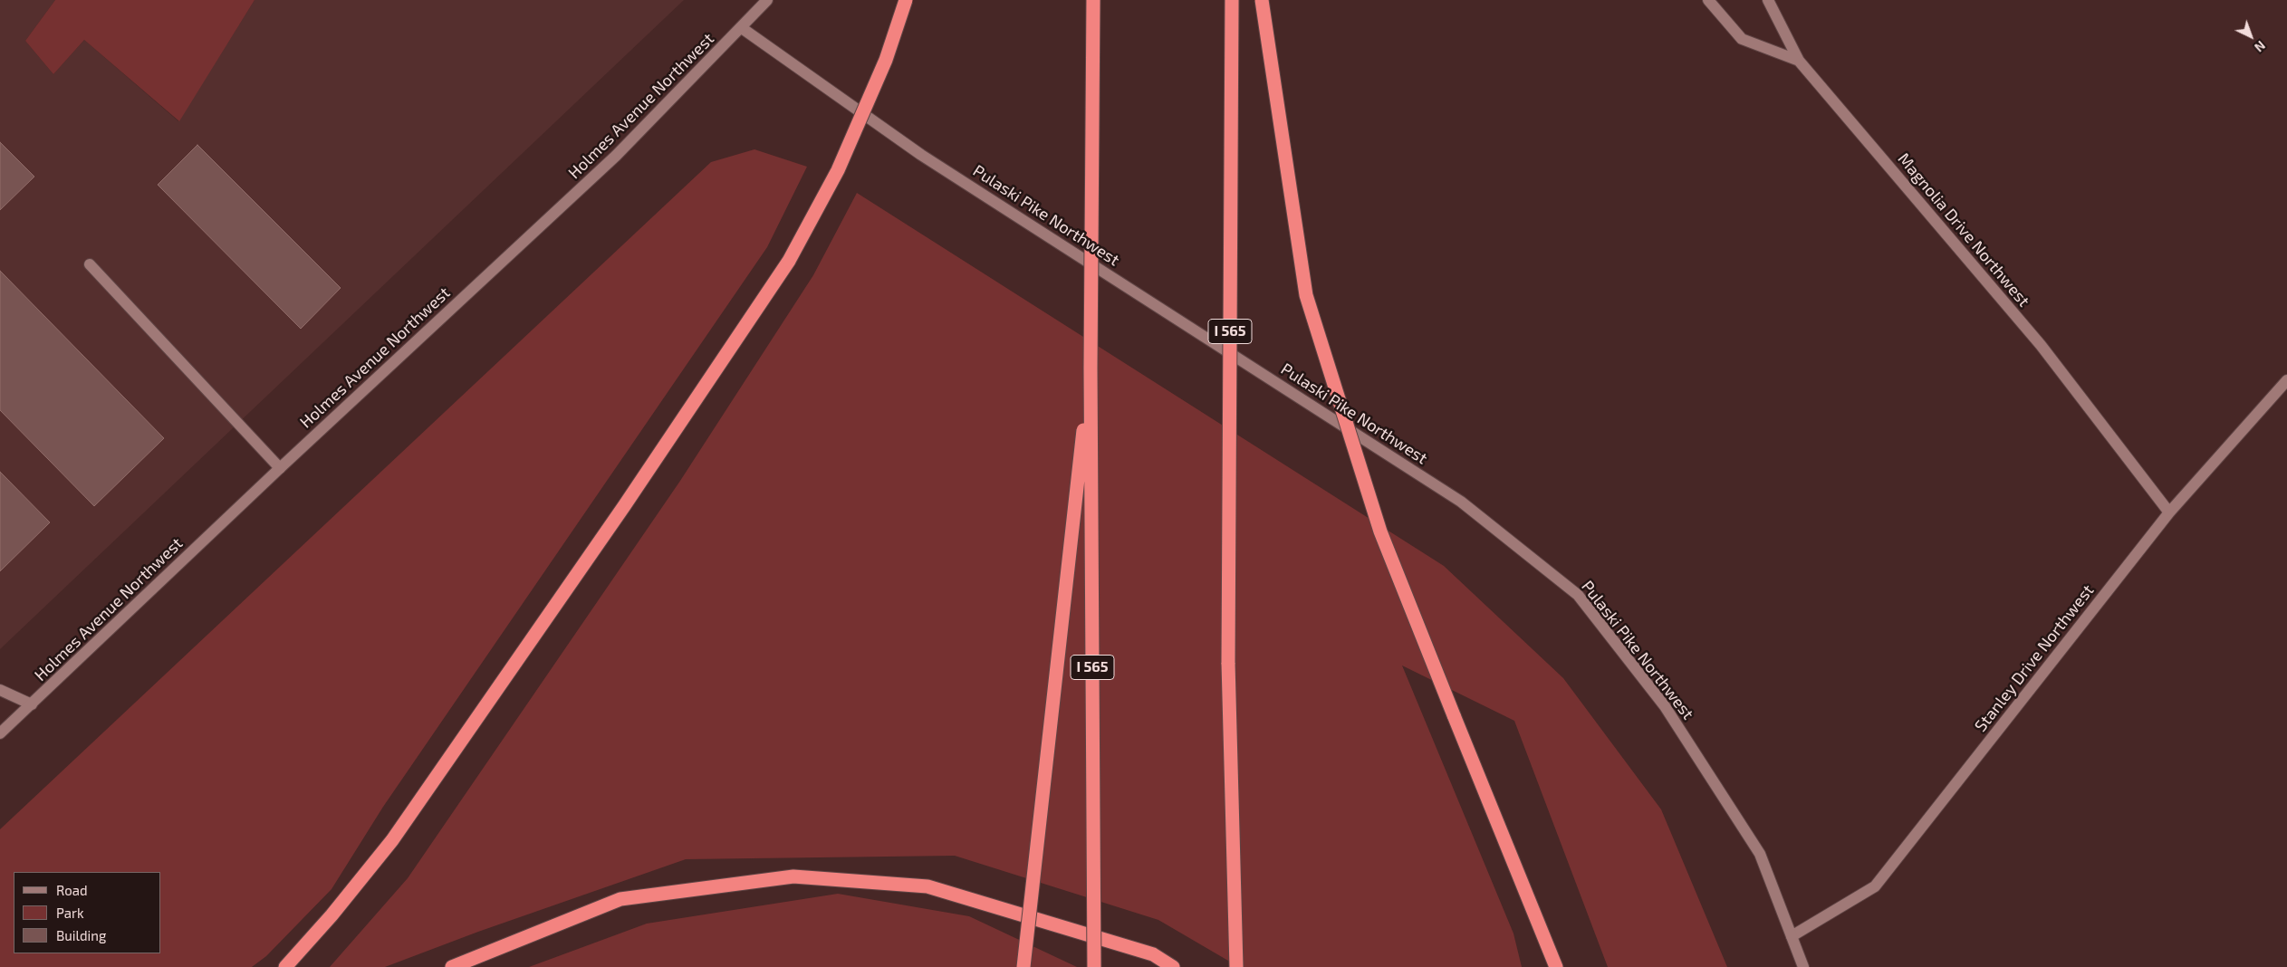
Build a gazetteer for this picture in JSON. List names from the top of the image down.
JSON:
{
  "streets": {
    "highway": ["I 565"],
    "main road": [
      "Holmes Avenue Northwest",
      "Pulaski Pike Northwest",
      "Magnolia Drive Northwest",
      "Stanley Drive Northwest"
    ]
  },
  "crossings": [
    ["Holmes Avenue Northwest", "Pulaski Pike Northwest"],
    ["Pulaski Pike Northwest", "Stanley Drive Northwest"],
    ["Magnolia Drive Northwest", "Stanley Drive Northwest"]
  ],
  "legend": ["Road", "Park", "Building"],
  "north": "bottom right"
}
